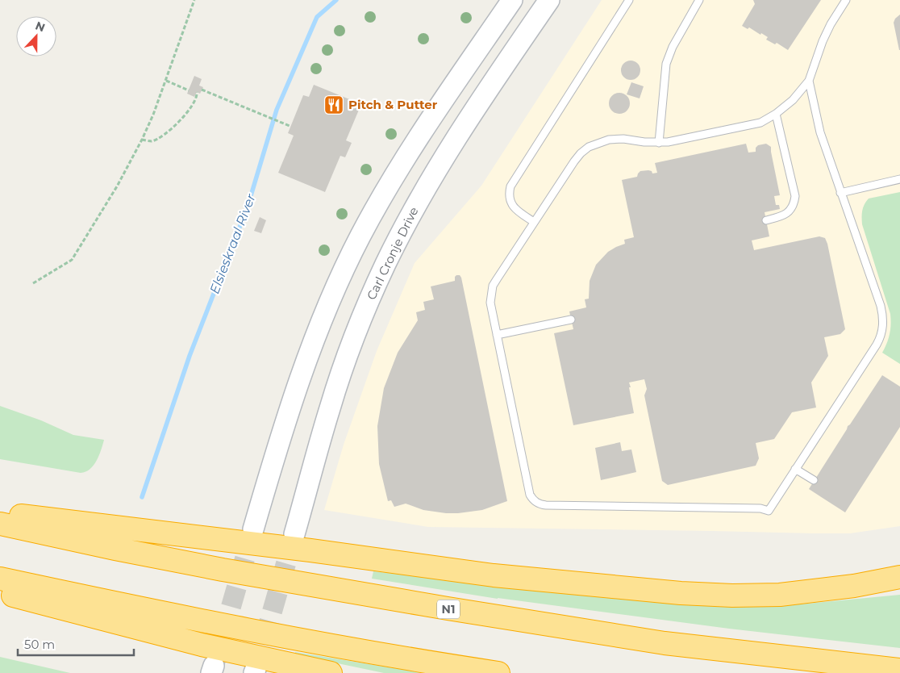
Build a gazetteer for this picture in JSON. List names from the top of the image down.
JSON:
{
  "streets": {
    "highway": ["N1"],
    "main road": ["Carl Cronje Drive"]
  },
  "water": ["Elsieskraal River"],
  "places": {
    "restaurant": ["Pitch & Putter"]
  },
  "scale_bar": "50 m",
  "north": "top"
}
